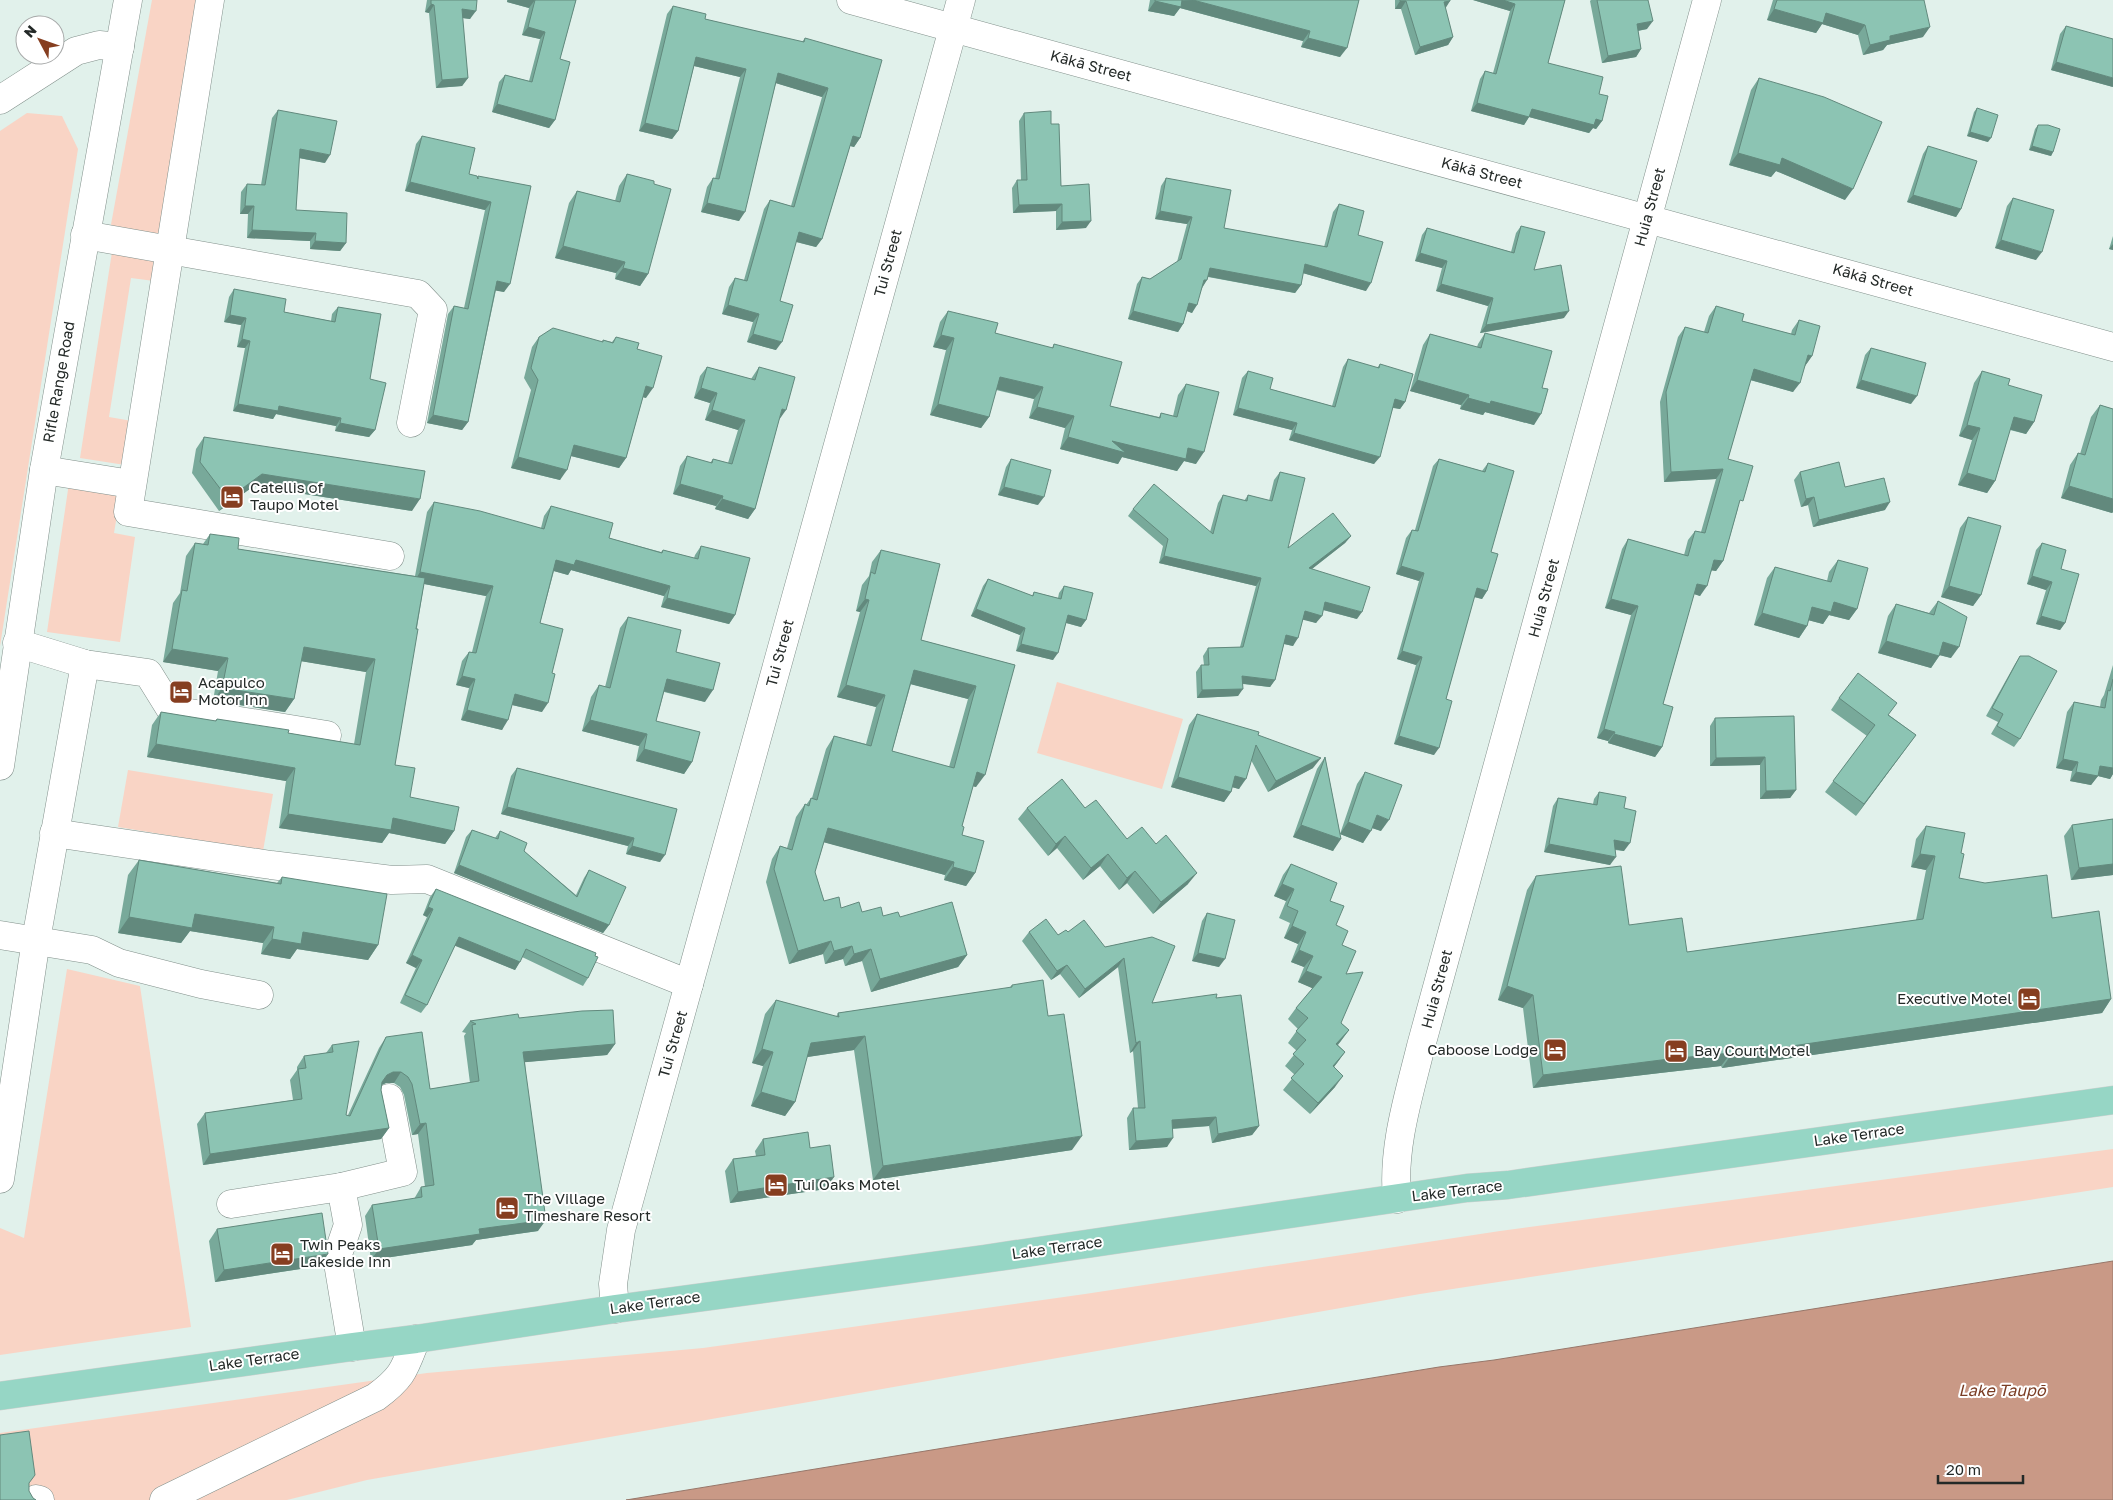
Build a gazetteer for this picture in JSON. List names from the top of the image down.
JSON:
{
  "streets": {
    "main road": ["Lake Terrace"],
    "street": [
      "Kākā Street",
      "Huia Street",
      "Tui Street",
      "Rifle Range Road"
    ]
  },
  "crossings": [
    ["Kākā Street", "Huia Street"],
    ["Kākā Street", "Tui Street"],
    ["Huia Street", "Lake Terrace"],
    ["Tui Street", "Lake Terrace"]
  ],
  "water": ["Lake Taupō"],
  "places": {
    "hotel": [
      "Catellis of Taupo Motel",
      "Acapulco Motor Inn",
      "Executive Motel",
      "Caboose Lodge",
      "Bay Court Motel",
      "Tui Oaks Motel",
      "The Village Timeshare Resort",
      "Twin Peaks Lakeside Inn"
    ]
  },
  "scale_bar": "20 m",
  "north": "top left"
}
